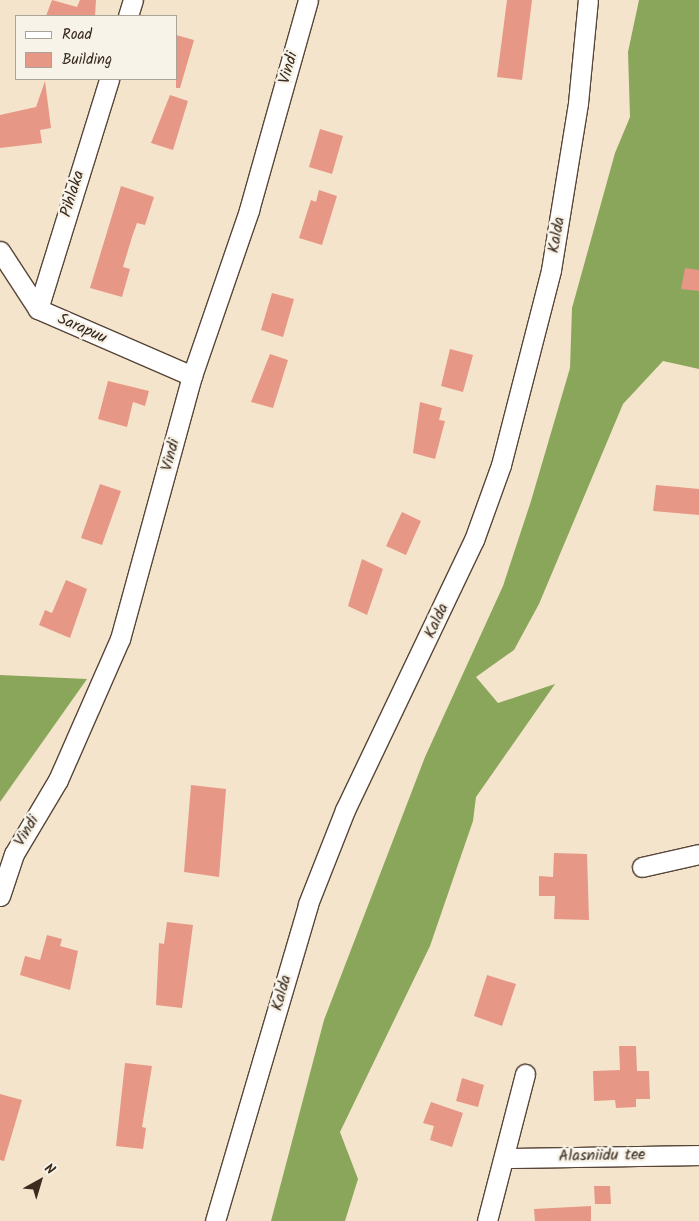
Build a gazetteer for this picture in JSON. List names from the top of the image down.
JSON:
{
  "streets": {
    "street": [
      "Vindi",
      "Pihlaka",
      "Kalda",
      "Sarapuu",
      "Alasniidu tee"
    ]
  },
  "crossings": [
    ["Vindi", "Sarapuu"],
    ["Pihlaka", "Sarapuu"]
  ],
  "legend": ["Road", "Building"],
  "north": "top right"
}
